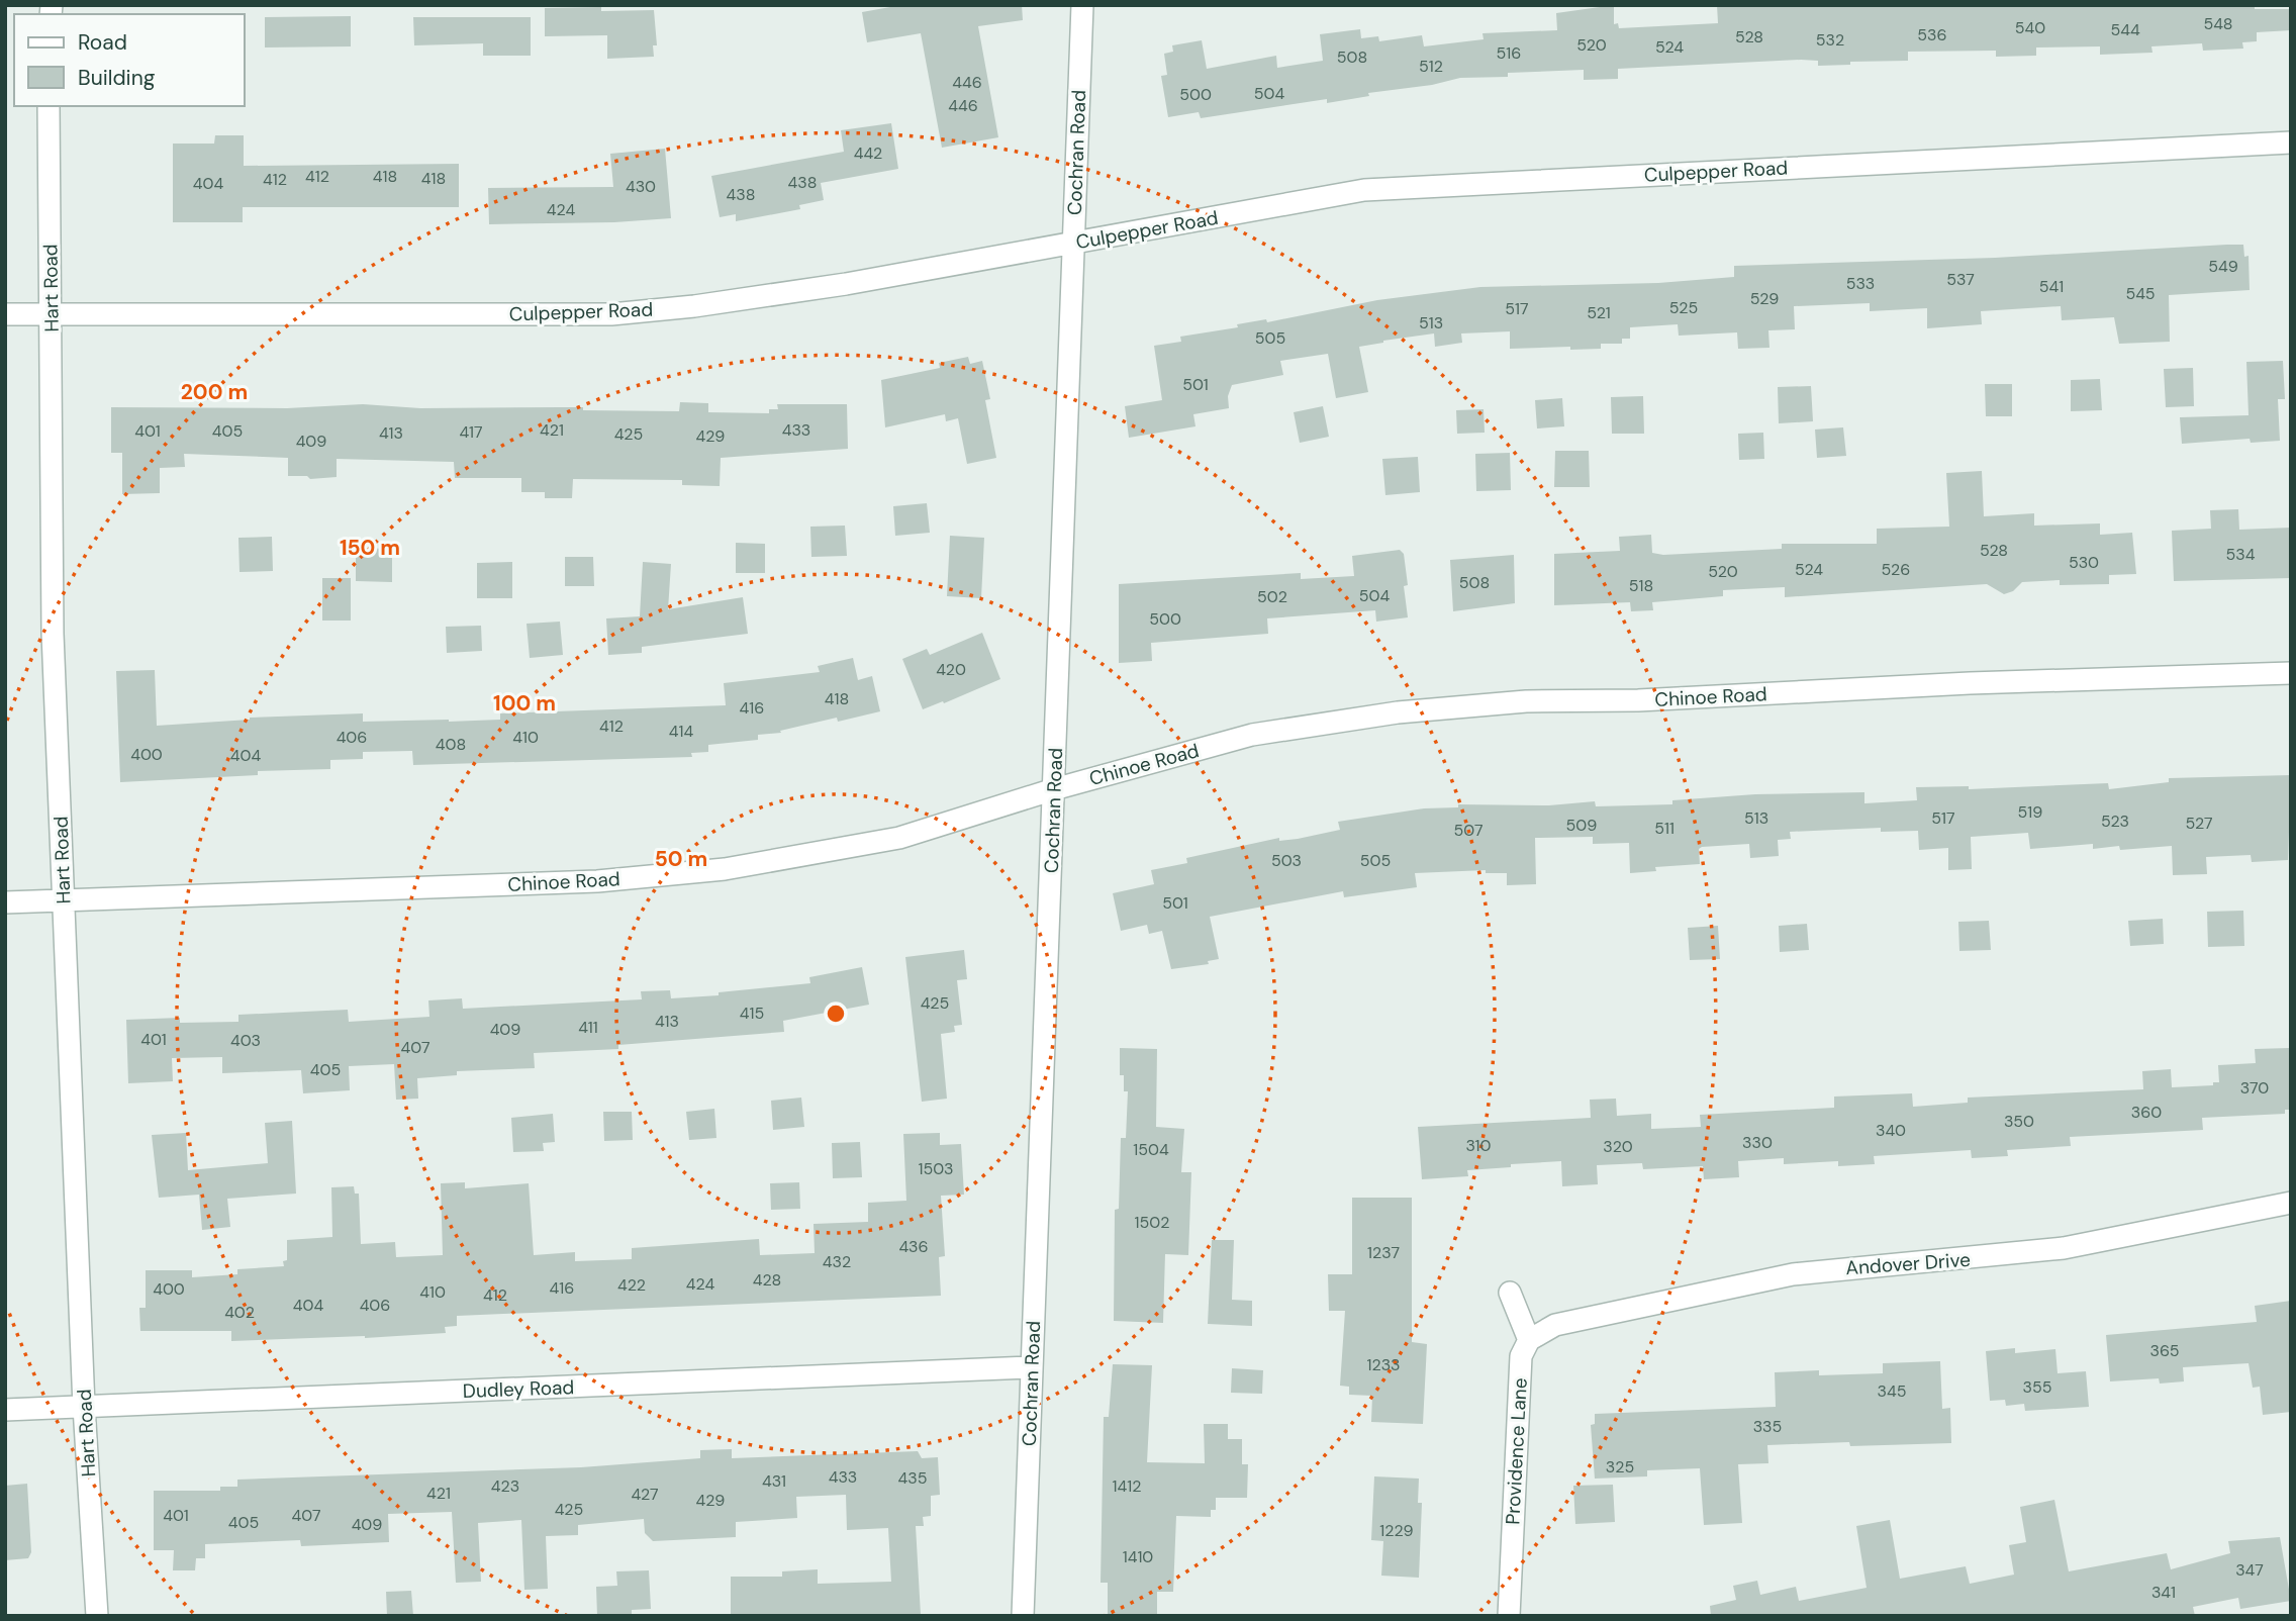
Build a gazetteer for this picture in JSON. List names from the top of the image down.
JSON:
{
  "streets": {
    "street": [
      "Cochran Road",
      "Culpepper Road",
      "Hart Road",
      "Chinoe Road",
      "Andover Drive",
      "Dudley Road",
      "Providence Lane"
    ]
  },
  "crossings": [
    ["Cochran Road", "Culpepper Road"],
    ["Cochran Road", "Chinoe Road"],
    ["Cochran Road", "Dudley Road"],
    ["Culpepper Road", "Hart Road"],
    ["Hart Road", "Chinoe Road"],
    ["Hart Road", "Dudley Road"],
    ["Andover Drive", "Providence Lane"]
  ],
  "house_numbers": [
    "548",
    "540",
    "544",
    "536",
    "528",
    "532",
    "520",
    "524",
    "516",
    "508",
    "512",
    "446",
    "504",
    "500",
    "446",
    "442",
    "412",
    "418",
    "418",
    "412",
    "438",
    "404",
    "430",
    "438",
    "424",
    "549",
    "537",
    "533",
    "541",
    "545",
    "529",
    "525",
    "517",
    "521",
    "513",
    "505",
    "501",
    "421",
    "433",
    "401",
    "405",
    "417",
    "413",
    "425",
    "429",
    "409",
    "528",
    "534",
    "530",
    "524",
    "526",
    "520",
    "508",
    "518",
    "504",
    "502",
    "500",
    "420",
    "418",
    "416",
    "412",
    "414",
    "406",
    "410",
    "408",
    "400",
    "404",
    "519",
    "513",
    "517",
    "523",
    "527",
    "509",
    "511",
    "507",
    "503",
    "505",
    "501",
    "425",
    "415",
    "413",
    "411",
    "409",
    "401",
    "403",
    "407",
    "405",
    "370",
    "360",
    "350",
    "340",
    "330",
    "310",
    "320",
    "1504",
    "1503",
    "1502",
    "436",
    "1237",
    "432",
    "428",
    "424",
    "422",
    "416",
    "400",
    "410",
    "412",
    "404",
    "406",
    "402",
    "365",
    "1233",
    "355",
    "345",
    "335",
    "325",
    "433",
    "435",
    "431",
    "423",
    "1412",
    "421",
    "427",
    "429",
    "425",
    "401",
    "407",
    "405",
    "409",
    "1229",
    "1410",
    "347",
    "341"
  ],
  "legend": ["Road", "Building"],
  "rings": [
    "200 m",
    "150 m",
    "100 m",
    "50 m"
  ]
}
